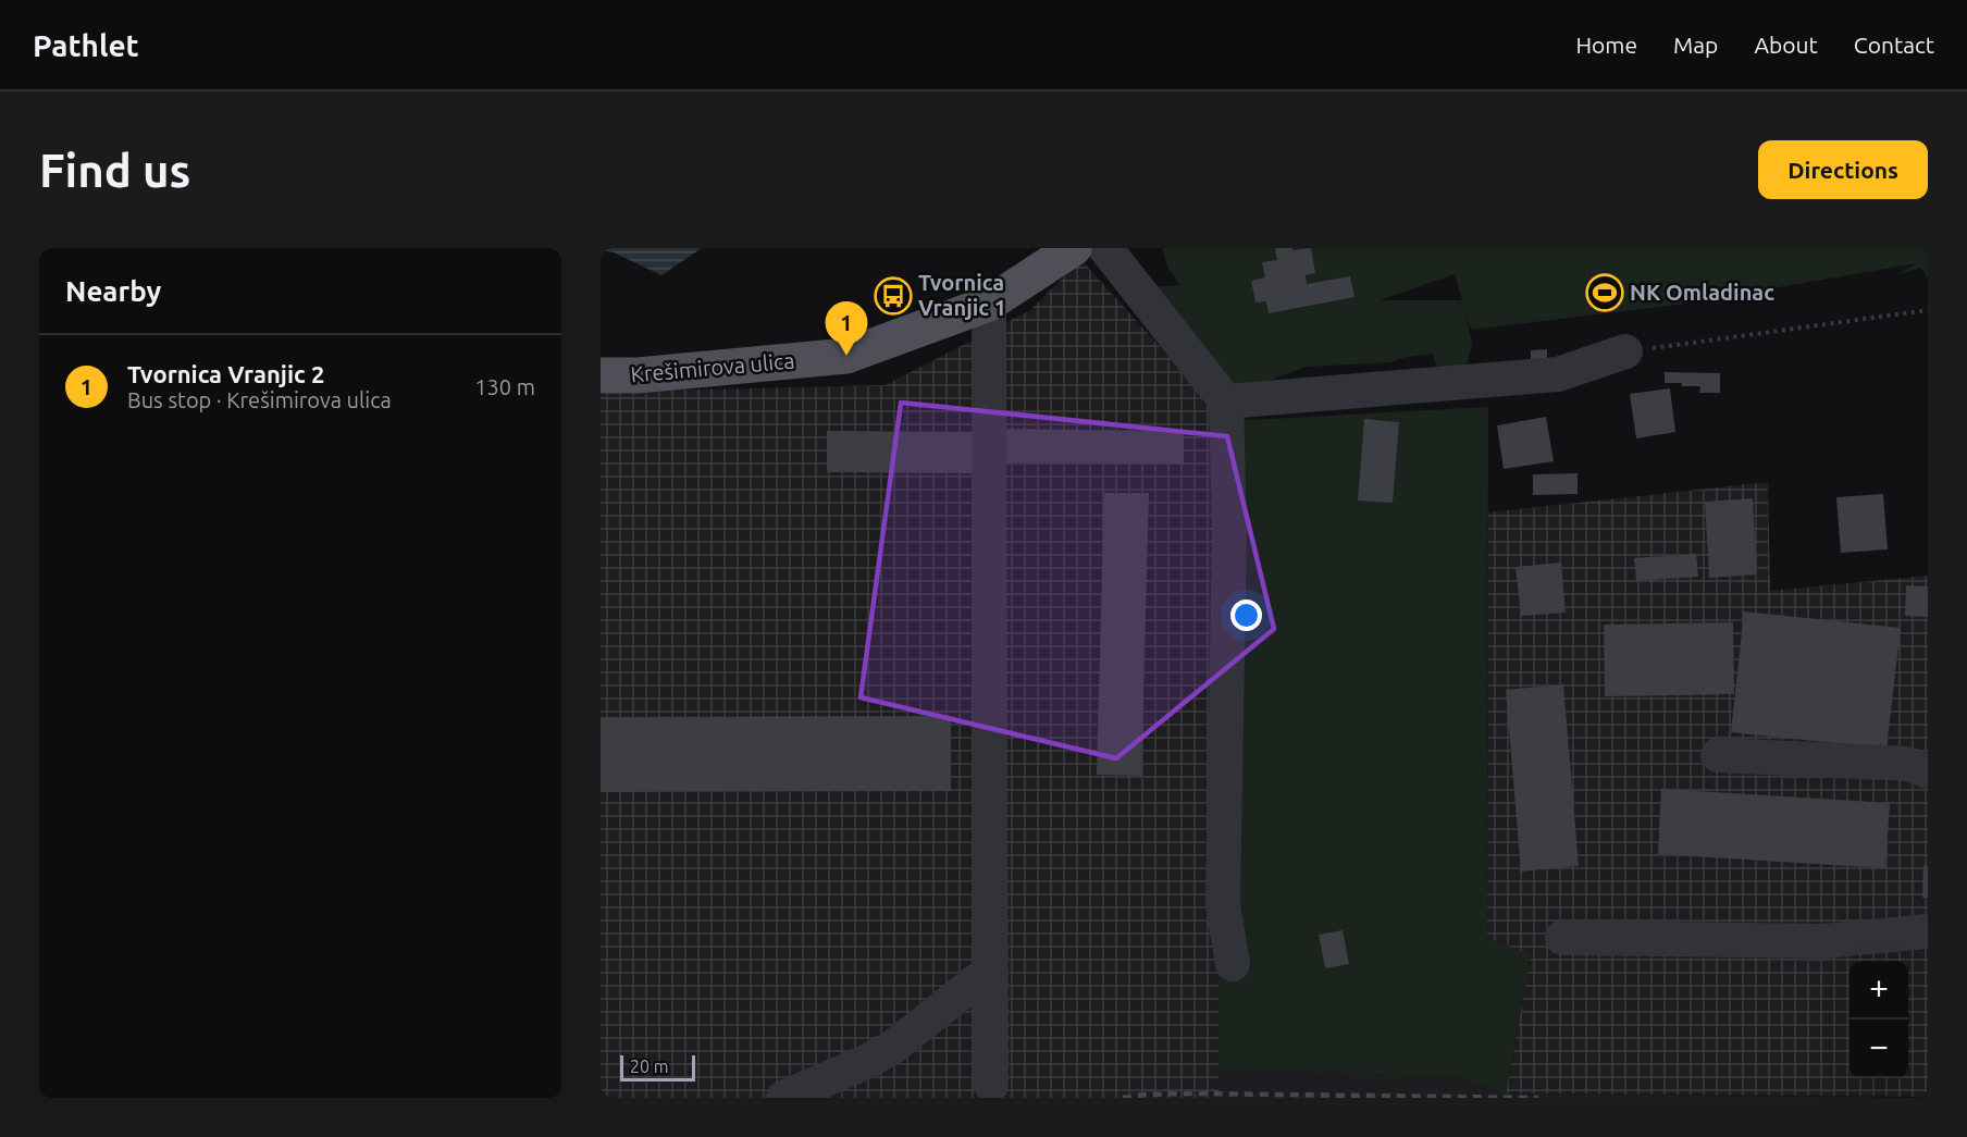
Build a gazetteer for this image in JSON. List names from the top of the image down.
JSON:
{
  "streets": {
    "main road": ["Krešimirova ulica"]
  },
  "places": {
    "sports": ["NK Omladinac"],
    "bus stop": ["Tvornica Vranjic 1"]
  },
  "scale_bar": "20 m",
  "page": {
    "header": "Pathlet",
    "nav": [
      "Home",
      "Map",
      "About",
      "Contact"
    ],
    "buttons": "Directions",
    "title": "Find us",
    "heading": "Nearby",
    "pins": "1",
    "list": [
      {
        "mark": "1",
        "name": "Tvornica Vranjic 2",
        "note": "Bus stop · Krešimirova ulica",
        "value": "130 m"
      }
    ],
    "map_buttons": ["+", "−"],
    "scale": "20 m"
  }
}
